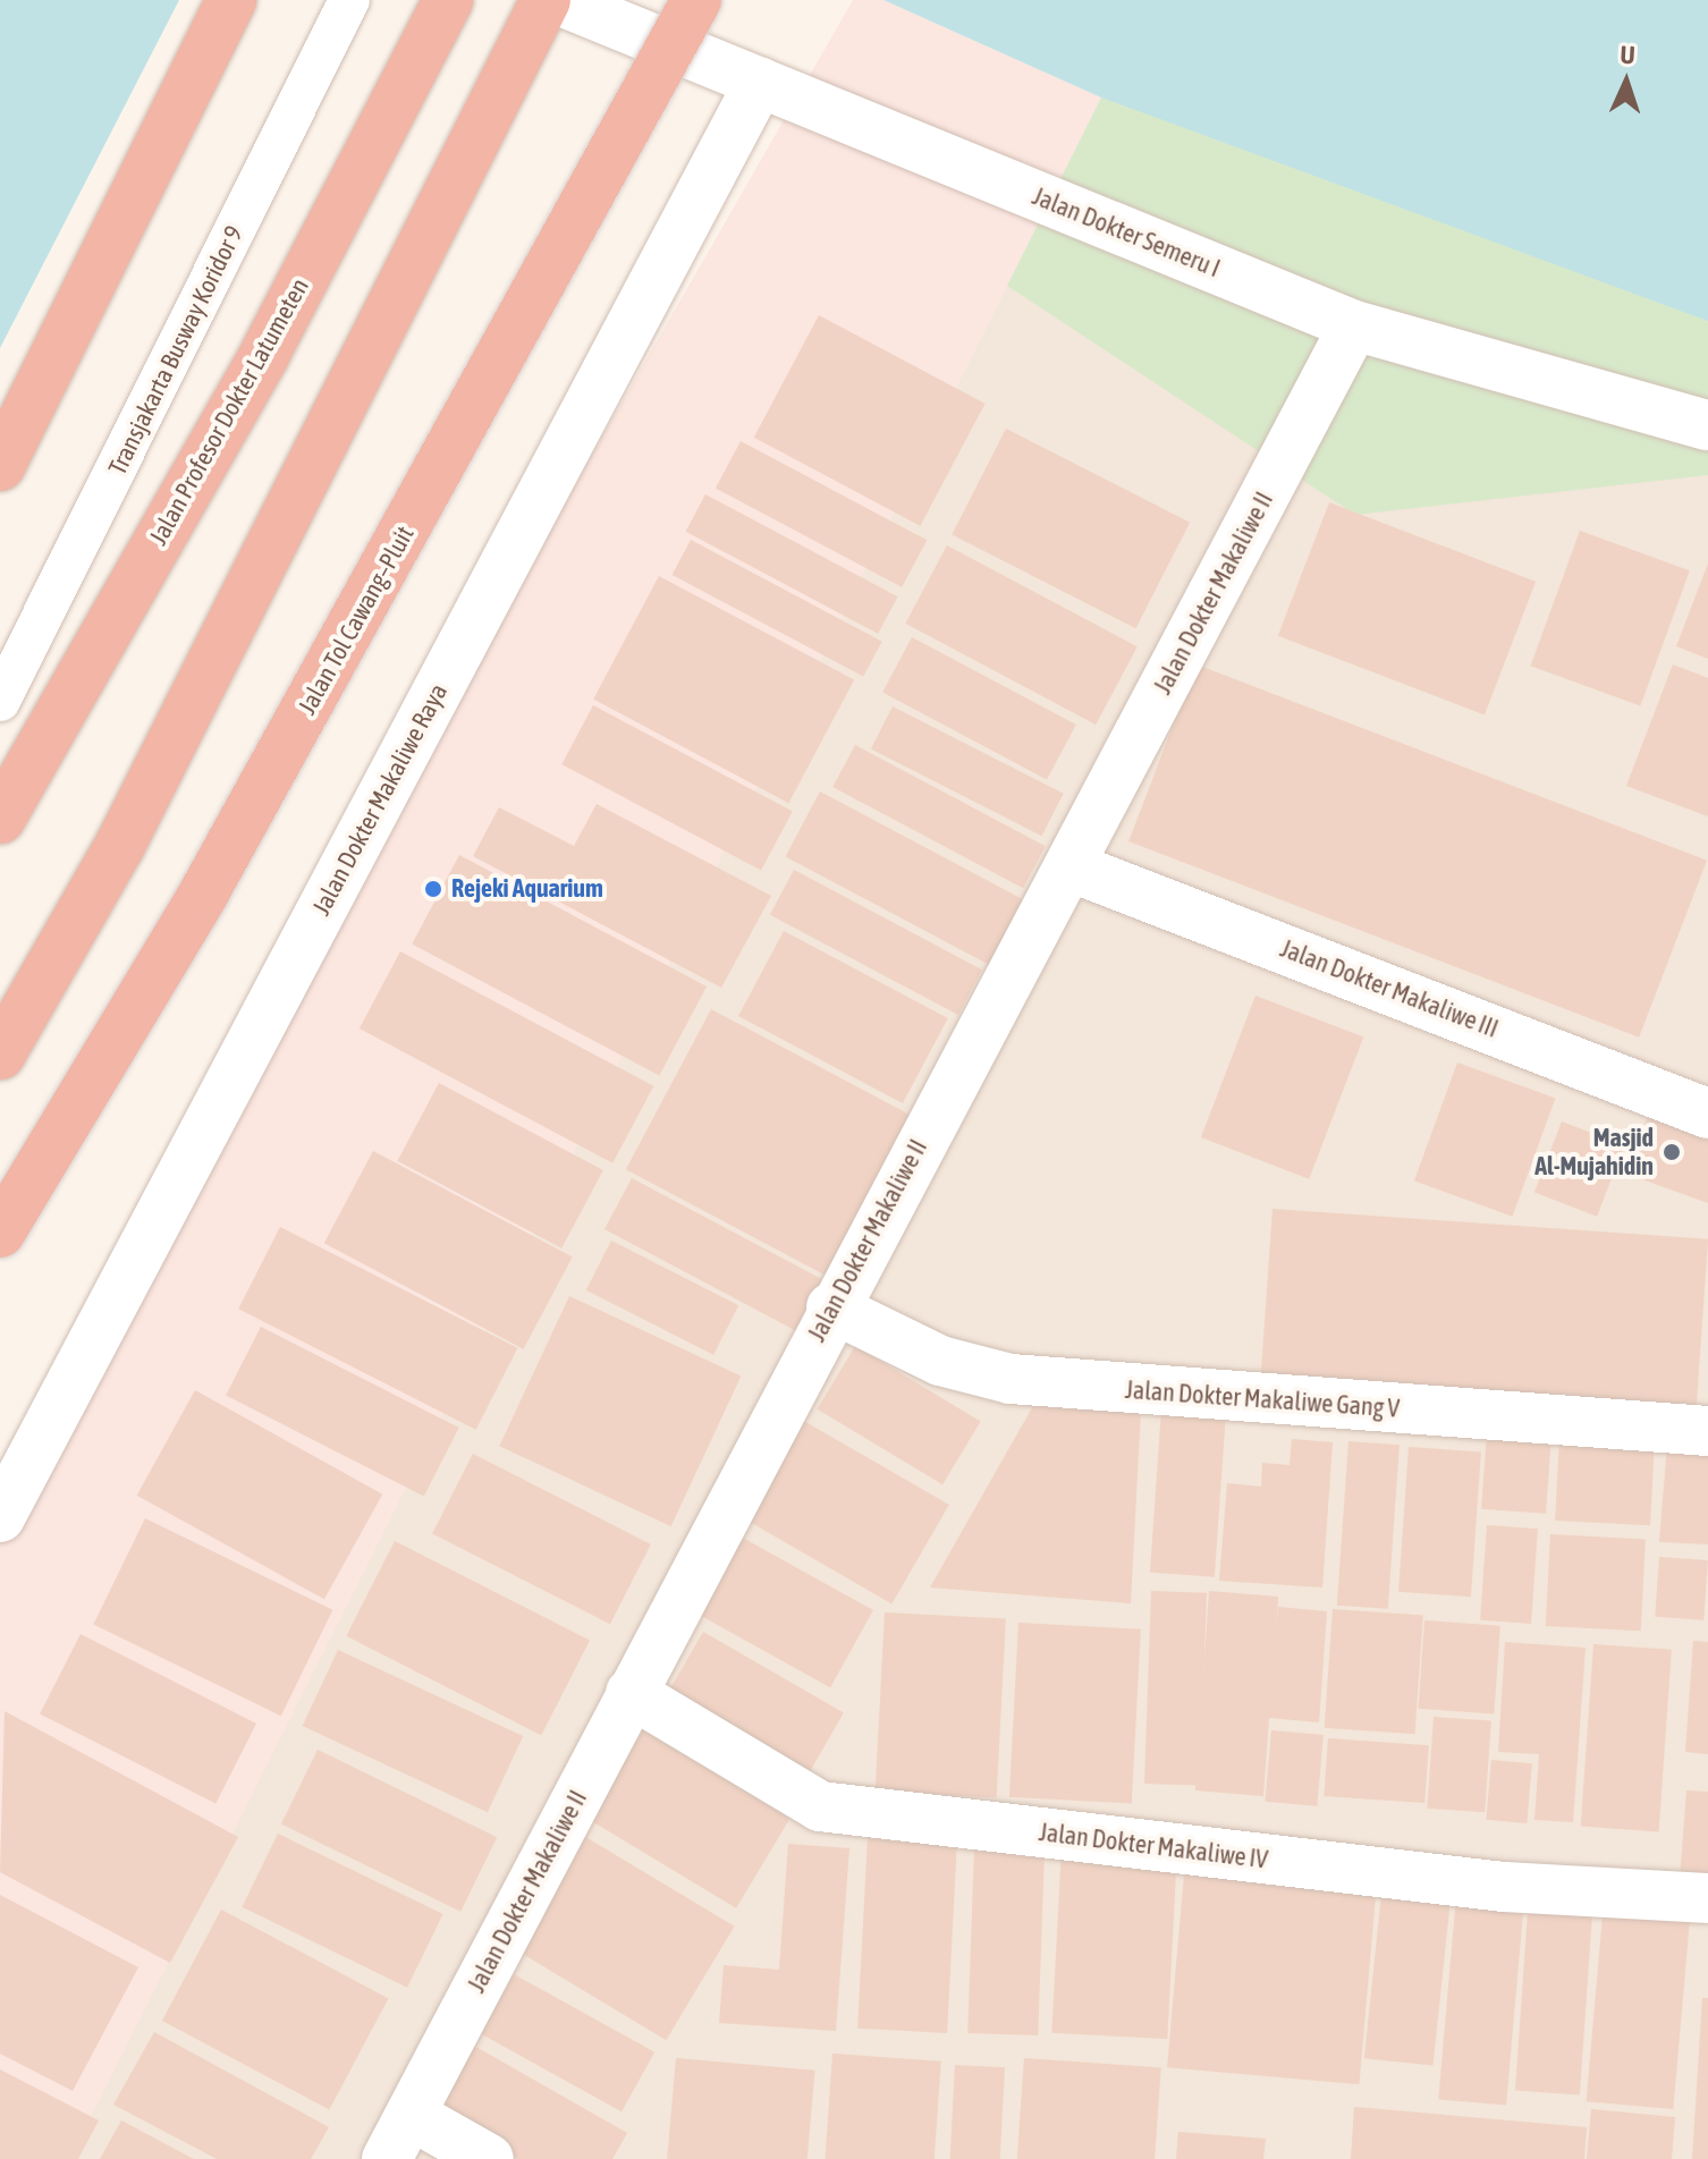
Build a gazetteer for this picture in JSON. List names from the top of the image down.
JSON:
{
  "streets": {
    "highway": ["Jalan Profesor Dokter Latumeten", "Jalan Tol Cawang–Pluit"],
    "street": [
      "Jalan Dokter Semeru I",
      "Jalan Dokter Makaliwe II",
      "Jalan Dokter Makaliwe Raya",
      "Jalan Dokter Makaliwe III",
      "Jalan Dokter Makaliwe Gang V",
      "Jalan Dokter Makaliwe IV"
    ],
    "lane": ["Transjakarta Busway Koridor 9"]
  },
  "crossings": [
    ["Jalan Dokter Semeru I", "Jalan Dokter Makaliwe II"],
    ["Jalan Dokter Semeru I", "Jalan Dokter Makaliwe Raya"],
    ["Jalan Dokter Makaliwe II", "Jalan Dokter Makaliwe III"],
    ["Jalan Dokter Makaliwe II", "Jalan Dokter Makaliwe Gang V"],
    ["Jalan Dokter Makaliwe II", "Jalan Dokter Makaliwe IV"]
  ],
  "places": ["Rejeki Aquarium", "Masjid Al-Mujahidin"],
  "north": "top"
}
